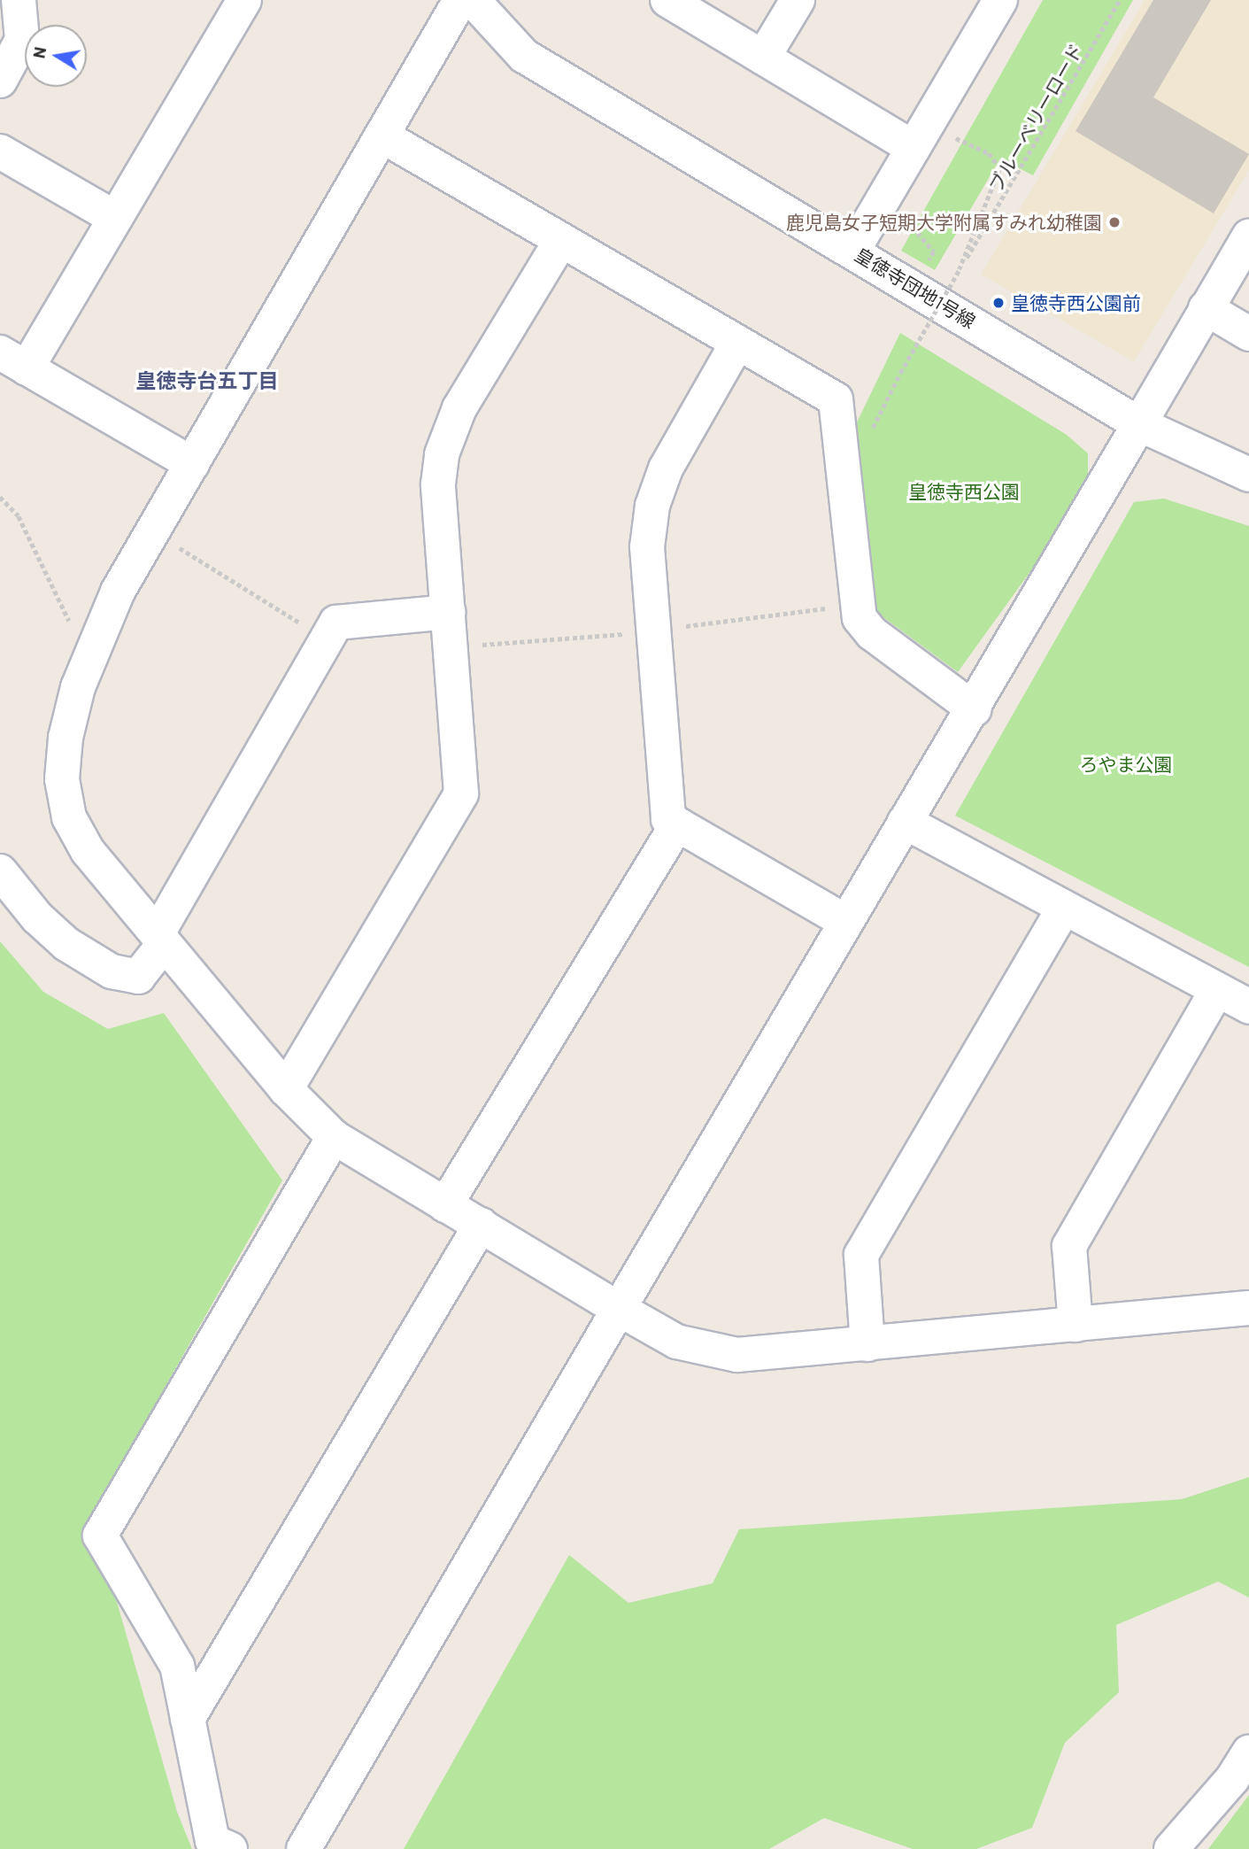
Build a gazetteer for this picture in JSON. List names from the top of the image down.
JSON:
{
  "streets": {
    "street": ["皇徳寺団地1号線"],
    "path": ["ブルーベリーロード"]
  },
  "districts": ["皇徳寺台五丁目"],
  "parks": ["皇徳寺西公園", "ろやま公園"],
  "places": ["鹿児島女子短期大学附属すみれ幼稚園", "皇徳寺西公園前"],
  "north": "left"
}
